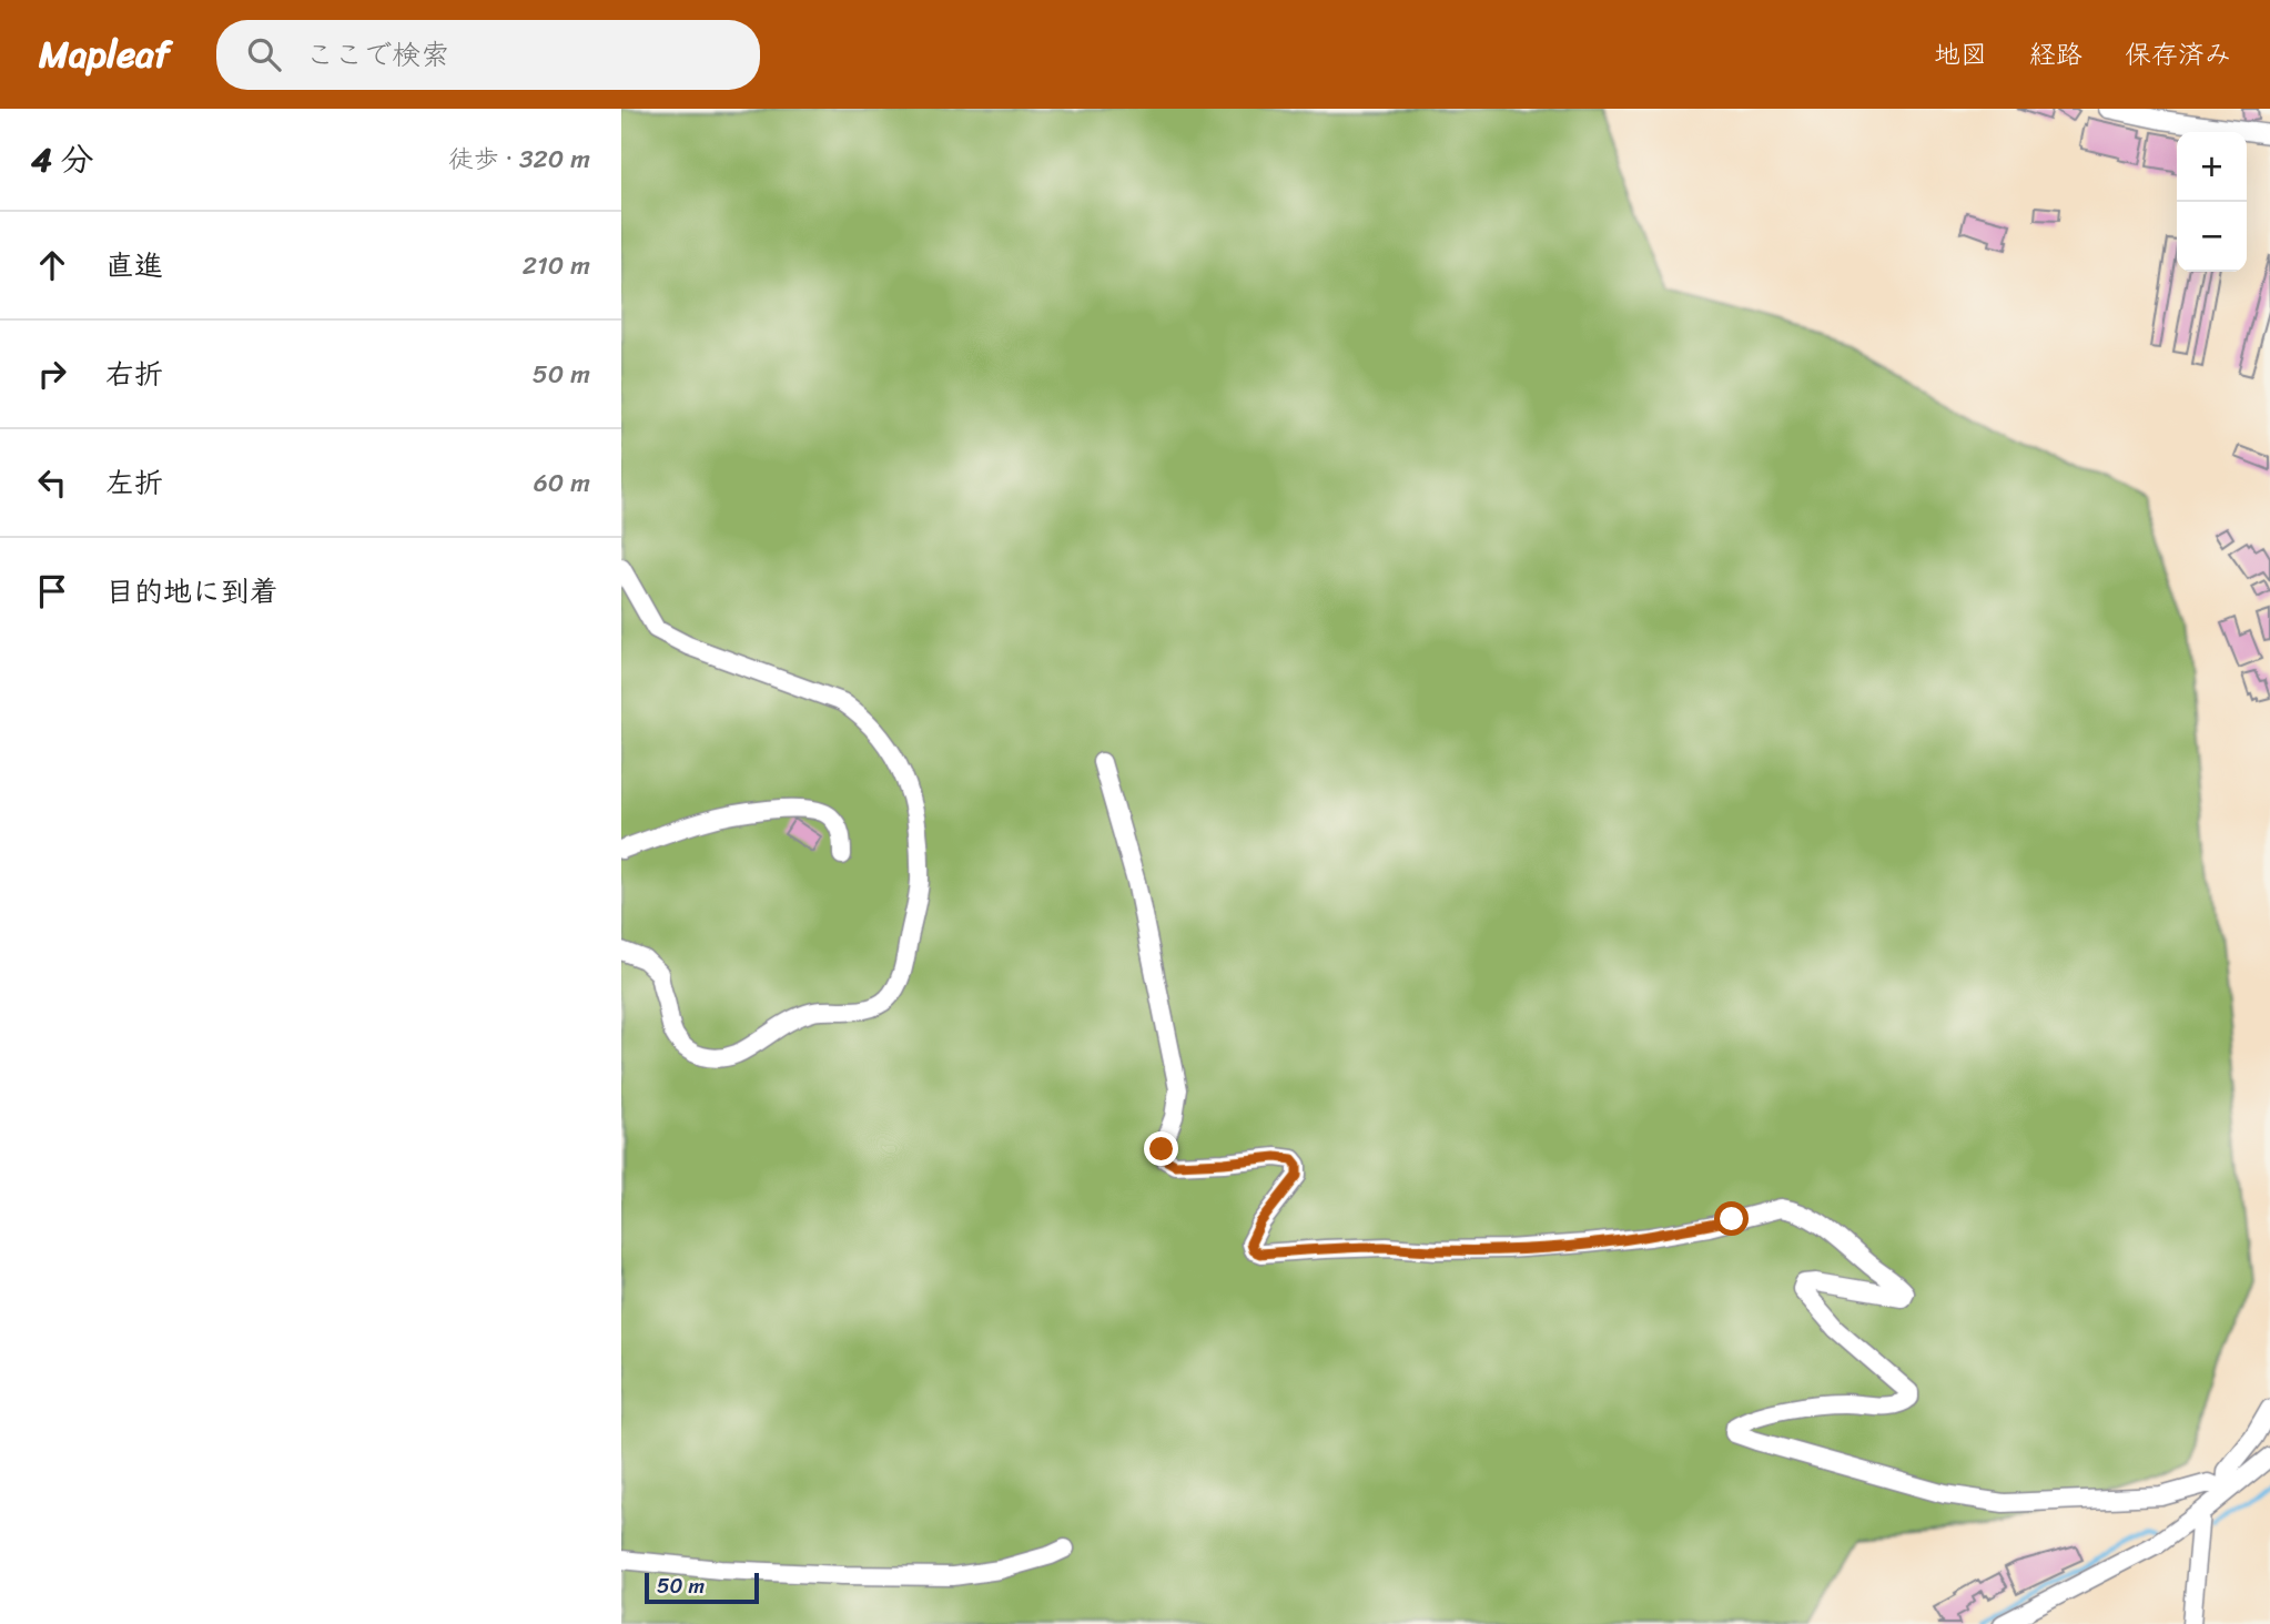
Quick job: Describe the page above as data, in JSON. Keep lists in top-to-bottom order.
{
  "scale_bar": "50 m",
  "page": {
    "header": "Mapleaf",
    "search": "ここで検索",
    "nav": ["地図", "経路", "保存済み"],
    "heading": ["4 分", "徒歩 · 320 m"],
    "map_buttons": ["+", "−"],
    "list": [
      ["直進", "210 m"],
      ["右折", "50 m"],
      ["左折", "60 m"],
      "目的地に到着"
    ],
    "scale": "50 m"
  }
}
